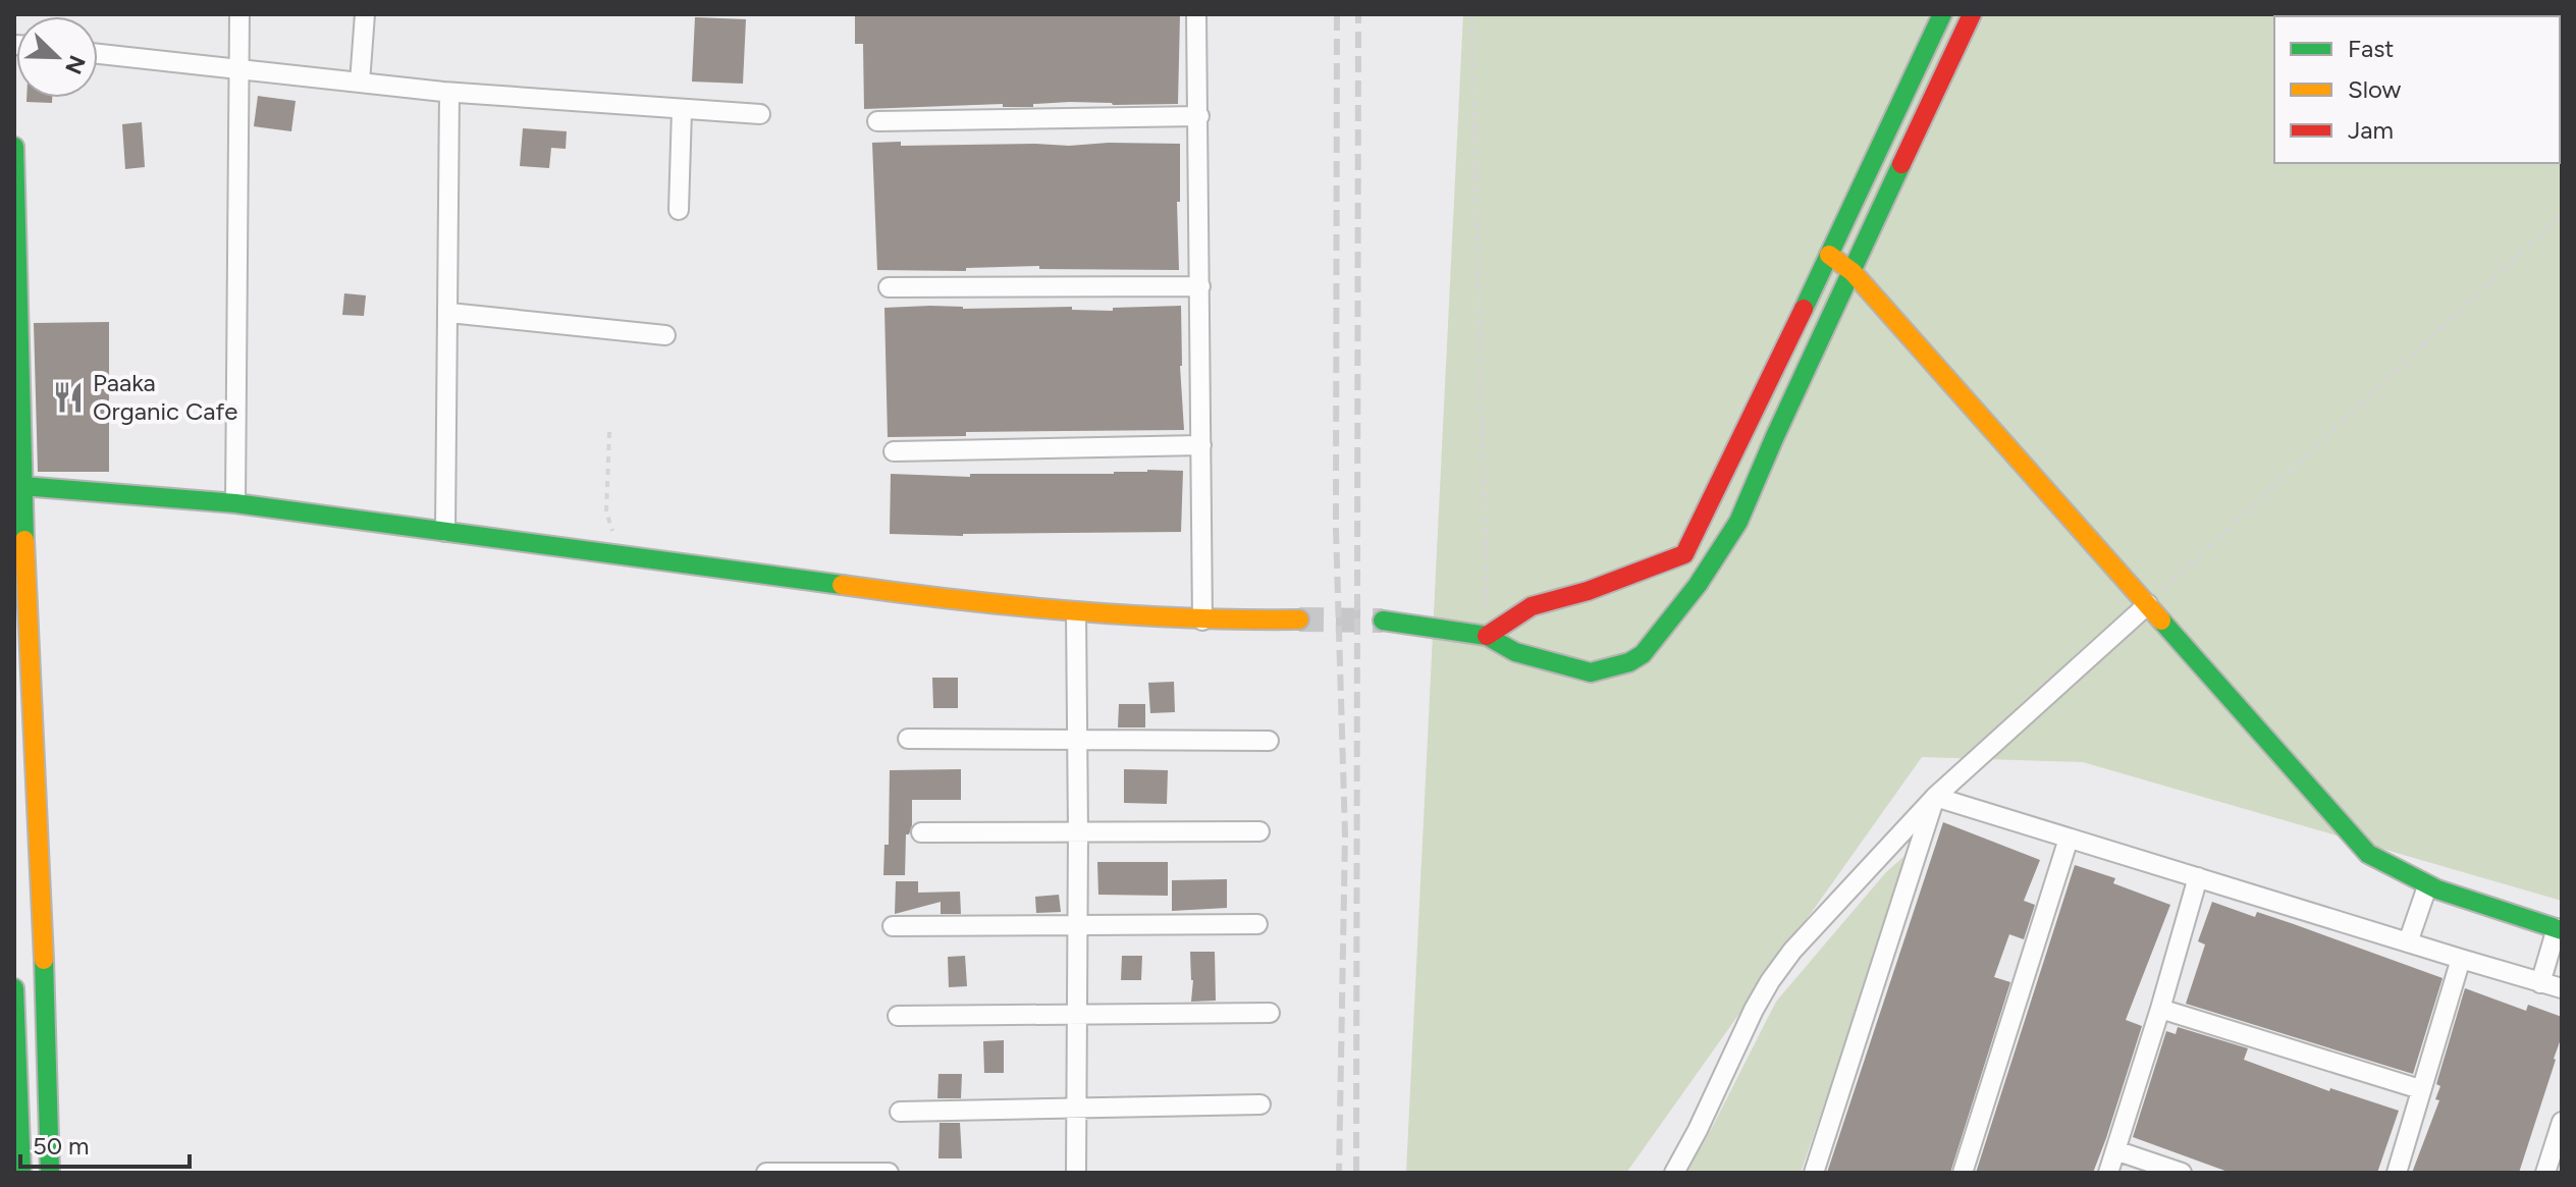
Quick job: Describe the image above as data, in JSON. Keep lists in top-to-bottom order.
{
  "places": {
    "restaurant": ["Paaka Organic Cafe"]
  },
  "legend": ["Fast", "Slow", "Jam"],
  "scale_bar": "50 m",
  "north": "bottom right"
}
